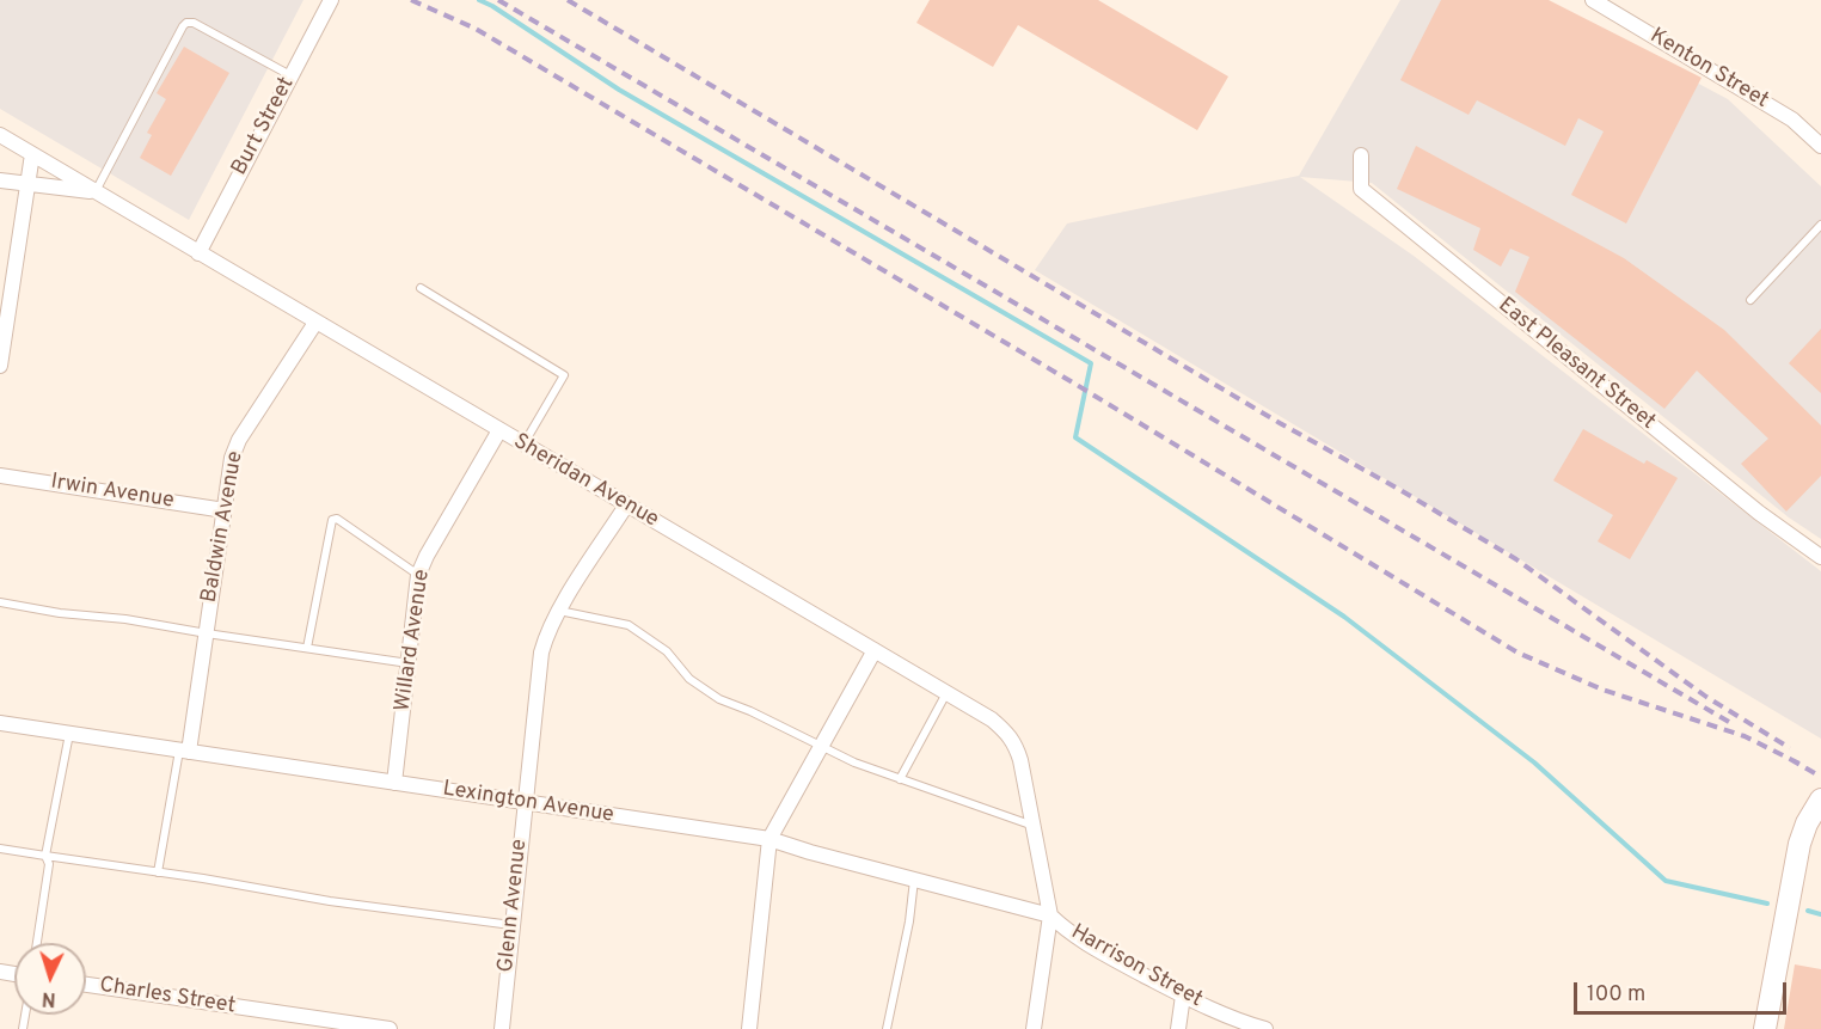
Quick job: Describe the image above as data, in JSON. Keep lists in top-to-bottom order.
{
  "streets": {
    "street": [
      "Kenton Street",
      "Burt Street",
      "East Pleasant Street",
      "Sheridan Avenue",
      "Irwin Avenue",
      "Baldwin Avenue",
      "Willard Avenue",
      "Lexington Avenue",
      "Glenn Avenue",
      "Harrison Street",
      "Charles Street"
    ]
  },
  "crossings": [
    ["Burt Street", "Sheridan Avenue"],
    ["Sheridan Avenue", "Baldwin Avenue"],
    ["Sheridan Avenue", "Willard Avenue"],
    ["Sheridan Avenue", "Lexington Avenue"],
    ["Sheridan Avenue", "Glenn Avenue"],
    ["Sheridan Avenue", "Harrison Street"],
    ["Irwin Avenue", "Baldwin Avenue"],
    ["Baldwin Avenue", "Lexington Avenue"],
    ["Willard Avenue", "Lexington Avenue"],
    ["Lexington Avenue", "Glenn Avenue"],
    ["Lexington Avenue", "Harrison Street"]
  ],
  "scale_bar": "100 m",
  "north": "bottom"
}
